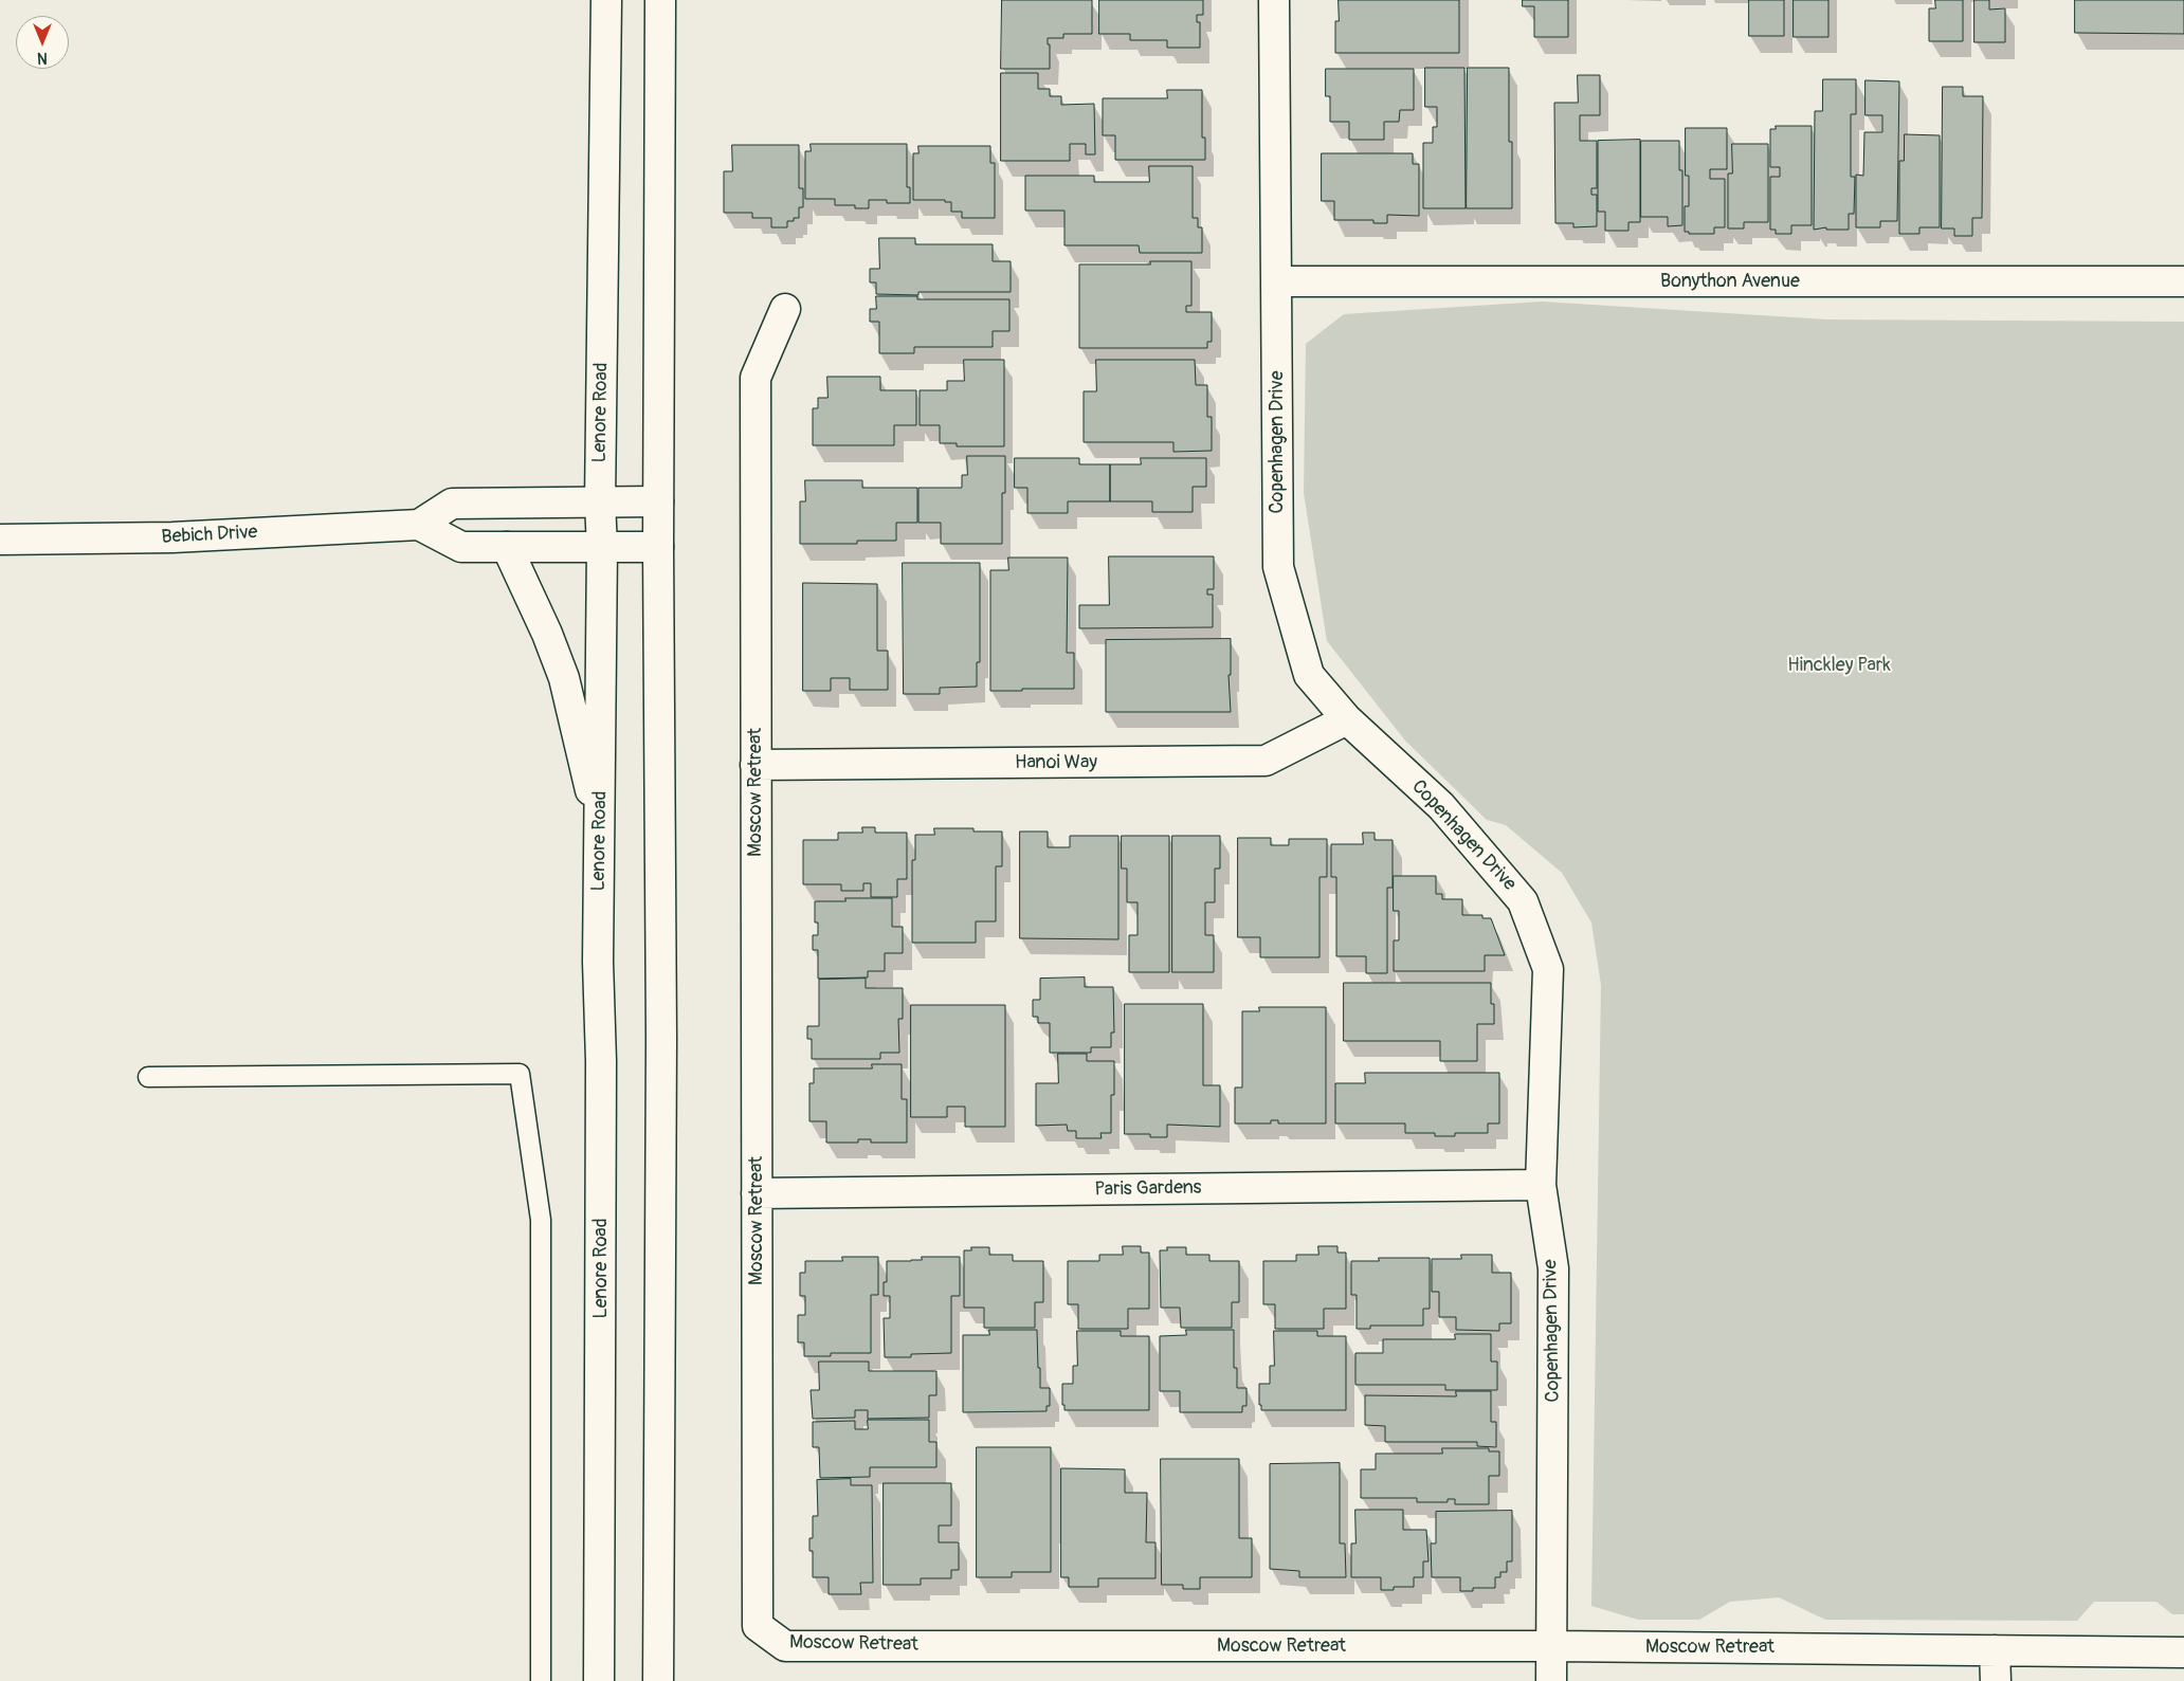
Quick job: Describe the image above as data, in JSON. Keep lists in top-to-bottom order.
{
  "streets": {
    "street": [
      "Bonython Avenue",
      "Lenore Road",
      "Copenhagen Drive",
      "Bebich Drive",
      "Hanoi Way",
      "Moscow Retreat",
      "Paris Gardens"
    ]
  },
  "crossings": [
    ["Bonython Avenue", "Copenhagen Drive"],
    ["Lenore Road", "Bebich Drive"],
    ["Copenhagen Drive", "Hanoi Way"],
    ["Copenhagen Drive", "Moscow Retreat"],
    ["Copenhagen Drive", "Paris Gardens"],
    ["Hanoi Way", "Moscow Retreat"],
    ["Moscow Retreat", "Paris Gardens"]
  ],
  "parks": ["Hinckley Park"],
  "north": "bottom"
}
